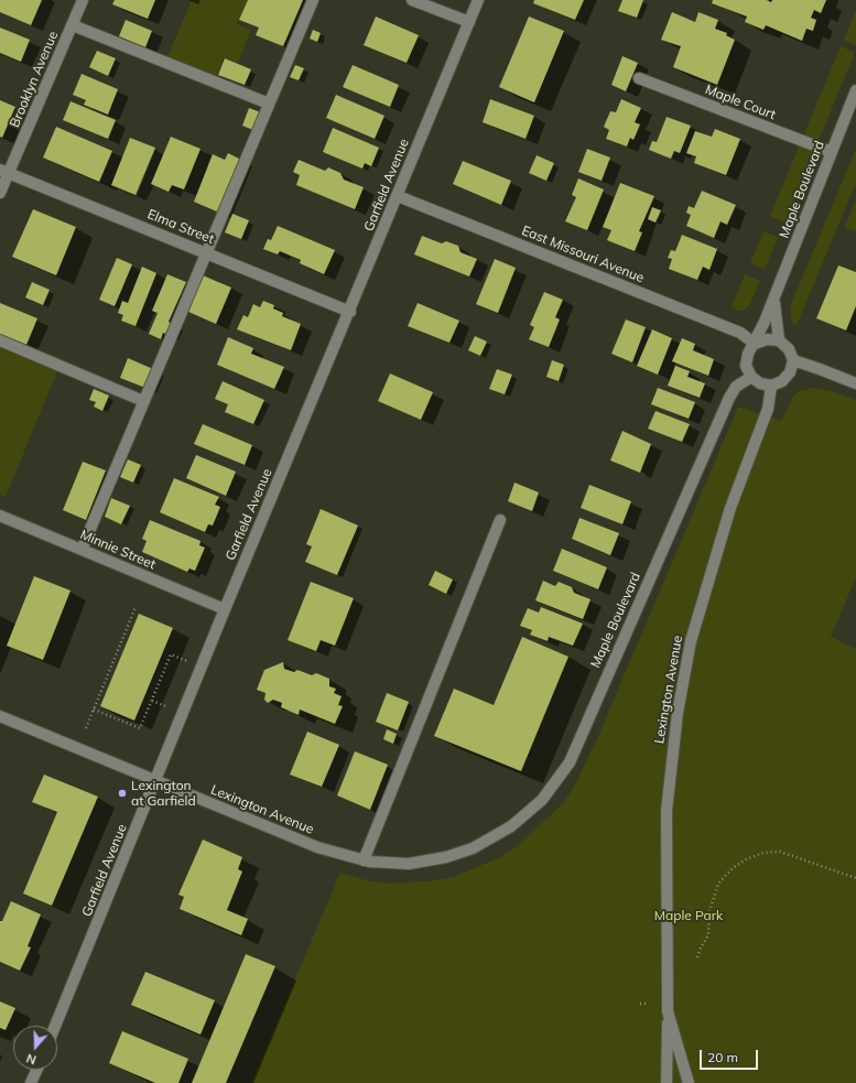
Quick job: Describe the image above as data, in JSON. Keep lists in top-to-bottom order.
{
  "streets": {
    "street": [
      "Brooklyn Avenue",
      "Maple Court",
      "Garfield Avenue",
      "Maple Boulevard",
      "Elma Street",
      "East Missouri Avenue",
      "Minnie Street",
      "Lexington Avenue"
    ]
  },
  "crossings": [
    ["Brooklyn Avenue", "Elma Street"],
    ["Maple Court", "Maple Boulevard"],
    ["Garfield Avenue", "Elma Street"],
    ["Garfield Avenue", "East Missouri Avenue"],
    ["Garfield Avenue", "Minnie Street"],
    ["Garfield Avenue", "Lexington Avenue"],
    ["Maple Boulevard", "East Missouri Avenue"],
    ["Maple Boulevard", "Lexington Avenue"],
    ["East Missouri Avenue", "Lexington Avenue"]
  ],
  "parks": ["Maple Park"],
  "places": ["Lexington at Garfield"],
  "scale_bar": "20 m",
  "north": "bottom"
}
